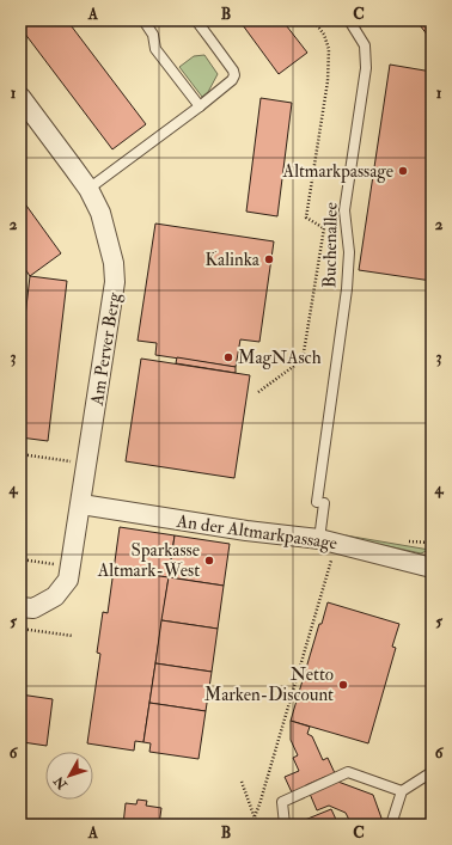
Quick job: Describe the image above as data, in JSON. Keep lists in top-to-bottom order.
{
  "streets": {
    "street": ["Am Perver Berg", "An der Altmarkpassage"],
    "lane": ["Buchenallee"]
  },
  "crossings": [
    ["Buchenallee", "An der Altmarkpassage"],
    ["Am Perver Berg", "An der Altmarkpassage"]
  ],
  "places": [
    "Altmarkpassage",
    "Kalinka",
    "MagNAsch",
    "Sparkasse Altmark-West",
    "Netto Marken-Discount"
  ],
  "north": "bottom left",
  "grid": {
    "columns": ["A", "B", "C"],
    "rows": [
      "1",
      "2",
      "3",
      "4",
      "5",
      "6"
    ]
  }
}
